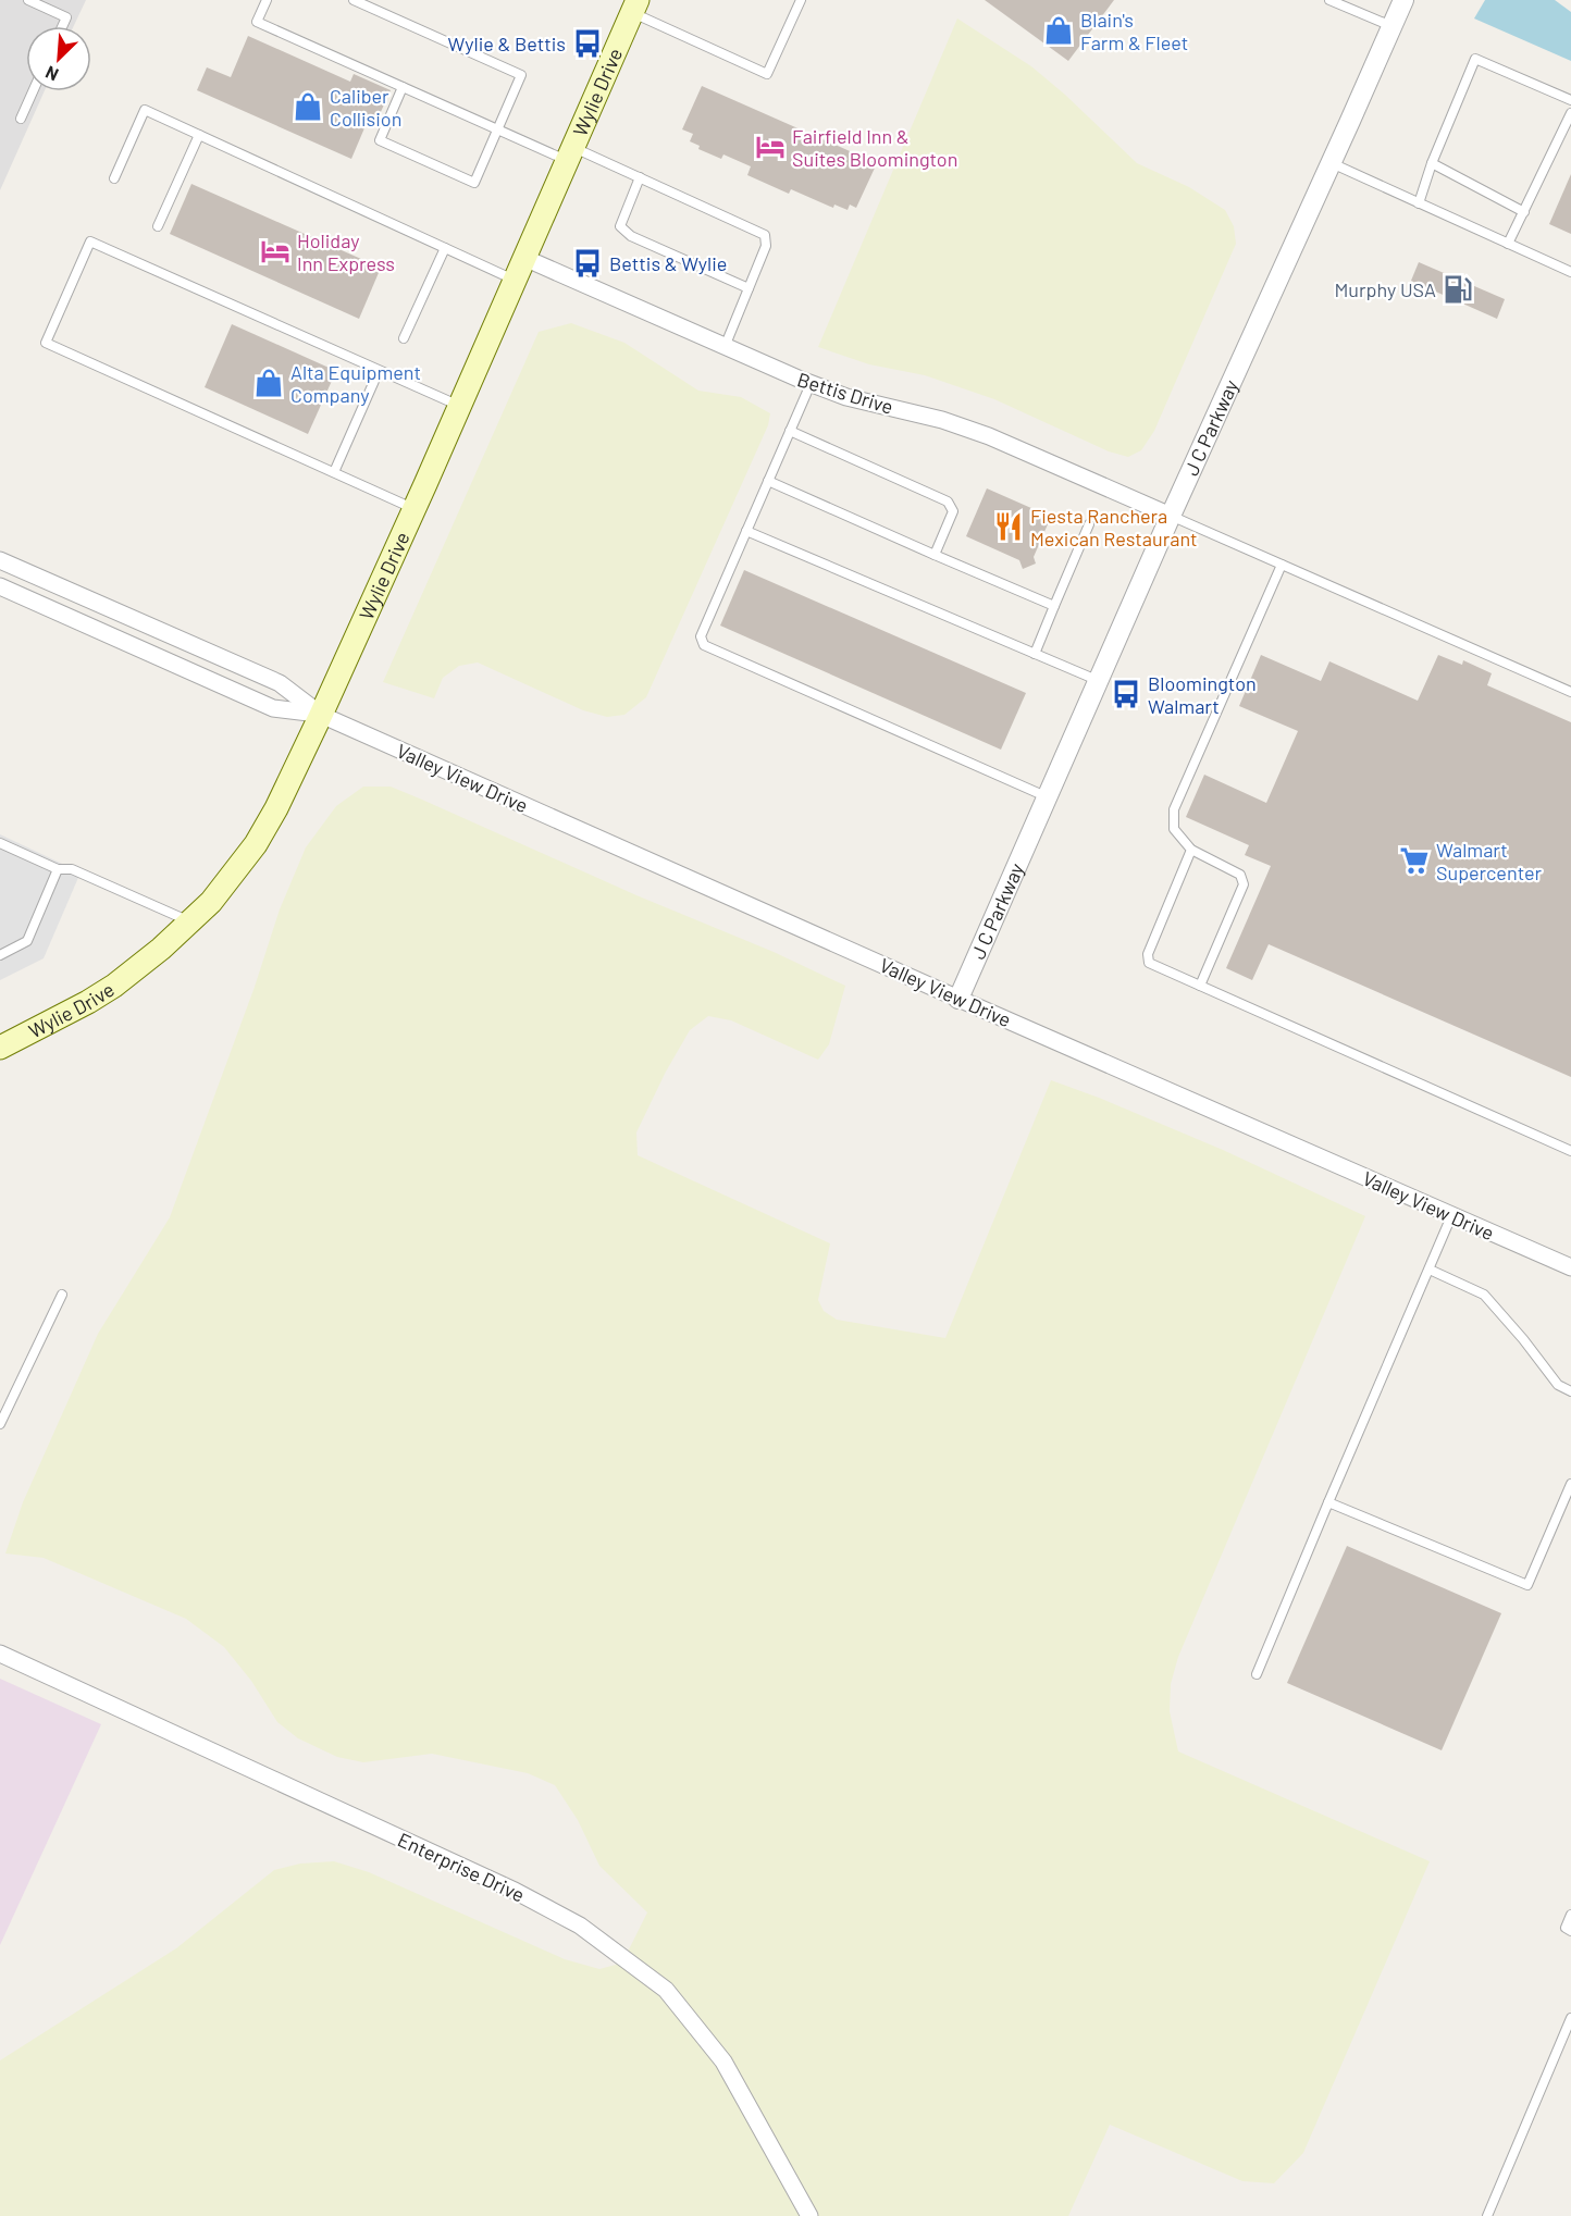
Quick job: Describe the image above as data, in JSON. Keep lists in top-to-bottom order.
{
  "streets": {
    "main road": ["Wylie Drive"],
    "street": [
      "Bettis Drive",
      "J C Parkway",
      "Valley View Drive",
      "Enterprise Drive"
    ]
  },
  "crossings": [
    ["Wylie Drive", "Bettis Drive"],
    ["Wylie Drive", "Valley View Drive"],
    ["Bettis Drive", "J C Parkway"],
    ["J C Parkway", "Valley View Drive"]
  ],
  "places": {
    "shop": ["Blain's Farm & Fleet", "Caliber Collision", "Alta Equipment Company"],
    "bus stop": ["Wylie & Bettis", "Bettis & Wylie", "Bloomington Walmart"],
    "hotel": ["Fairfield Inn & Suites Bloomington", "Holiday Inn Express"],
    "fuel station": ["Murphy USA"],
    "restaurant": ["Fiesta Ranchera Mexican Restaurant"],
    "supermarket": ["Walmart Supercenter"]
  },
  "north": "bottom left"
}
